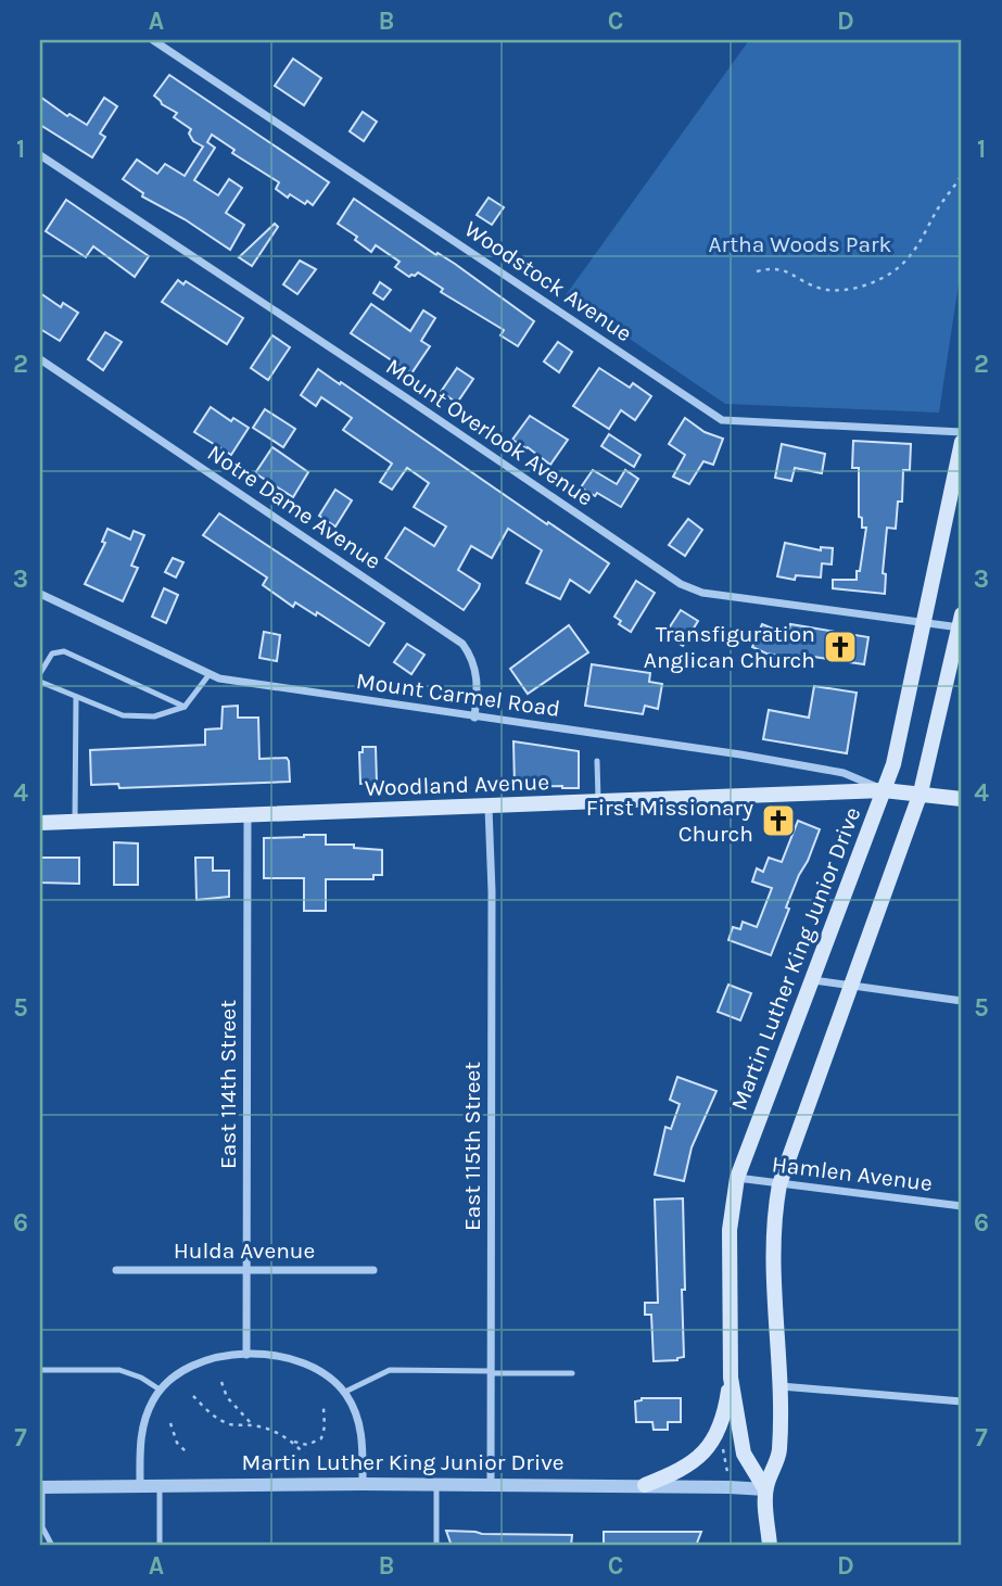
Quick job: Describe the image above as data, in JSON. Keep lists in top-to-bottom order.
{
  "streets": {
    "main road": ["Woodland Avenue", "Martin Luther King Junior Drive"],
    "street": [
      "Woodstock Avenue",
      "Mount Overlook Avenue",
      "Notre Dame Avenue",
      "Mount Carmel Road",
      "East 114th Street",
      "East 115th Street",
      "Hamlen Avenue",
      "Hulda Avenue"
    ]
  },
  "crossings": [
    ["Mount Overlook Avenue", "Martin Luther King Junior Drive"],
    ["Notre Dame Avenue", "Mount Carmel Road"],
    ["Mount Carmel Road", "Woodland Avenue"],
    ["Mount Carmel Road", "Martin Luther King Junior Drive"],
    ["Woodland Avenue", "Martin Luther King Junior Drive"],
    ["Woodland Avenue", "East 114th Street"],
    ["Woodland Avenue", "East 115th Street"],
    ["Martin Luther King Junior Drive", "East 115th Street"],
    ["Martin Luther King Junior Drive", "Hamlen Avenue"],
    ["East 114th Street", "Hulda Avenue"]
  ],
  "parks": ["Artha Woods Park"],
  "places": {
    "church": ["Transfiguration Anglican Church", "First Missionary Church"]
  },
  "grid": {
    "columns": [
      "A",
      "B",
      "C",
      "D"
    ],
    "rows": [
      "1",
      "2",
      "3",
      "4",
      "5",
      "6",
      "7"
    ]
  }
}
